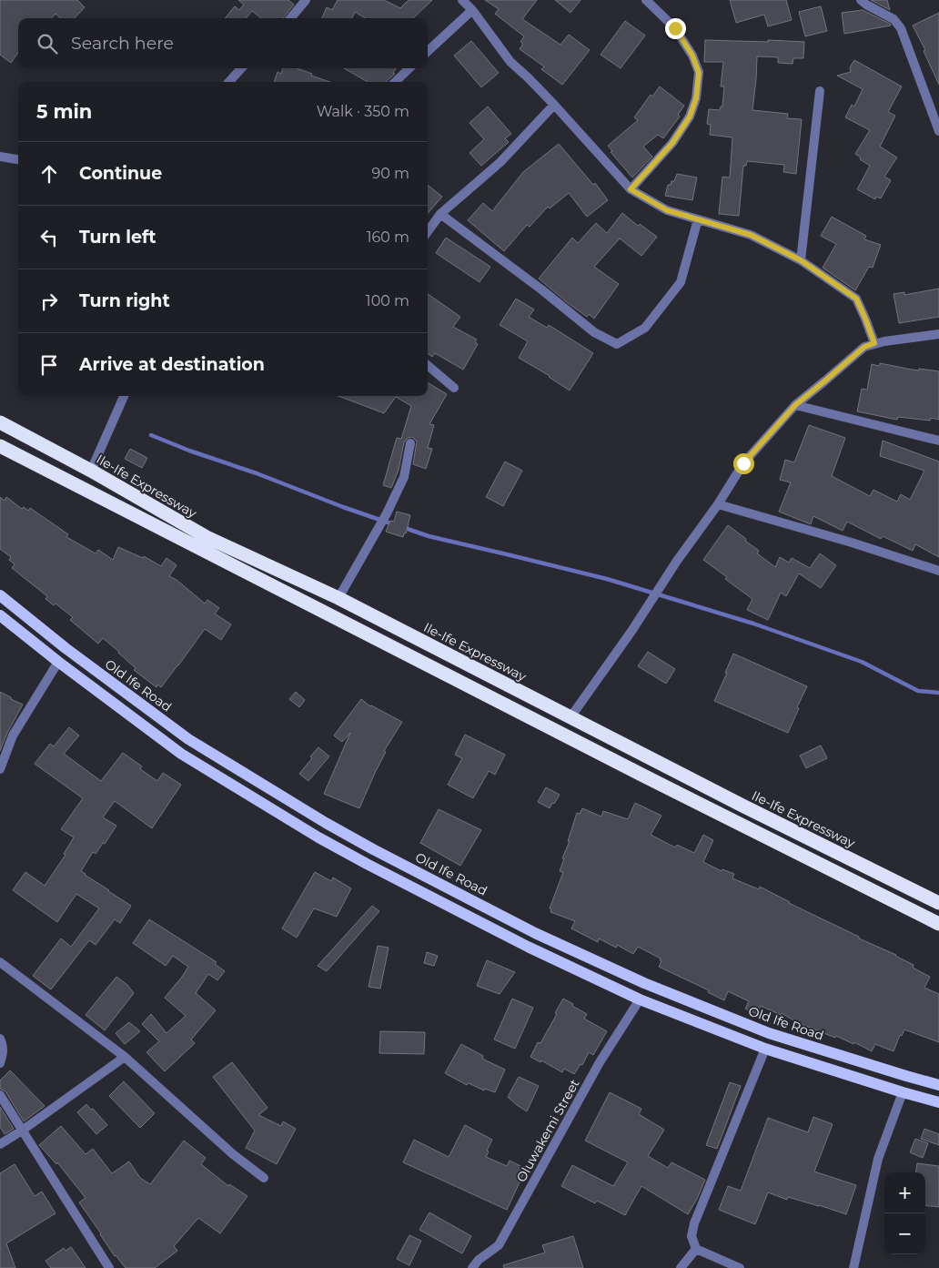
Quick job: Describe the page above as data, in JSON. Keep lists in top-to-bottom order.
{
  "streets": {
    "highway": ["Ile-Ife Expressway"],
    "main road": ["Old Ife Road"],
    "street": ["Oluwakemi Street"]
  },
  "page": {
    "search": "Search here",
    "heading": ["5 min", "Walk · 350 m"],
    "list": [
      ["Continue", "90 m"],
      ["Turn left", "160 m"],
      ["Turn right", "100 m"],
      "Arrive at destination"
    ],
    "map_buttons": ["+", "−"]
  }
}
